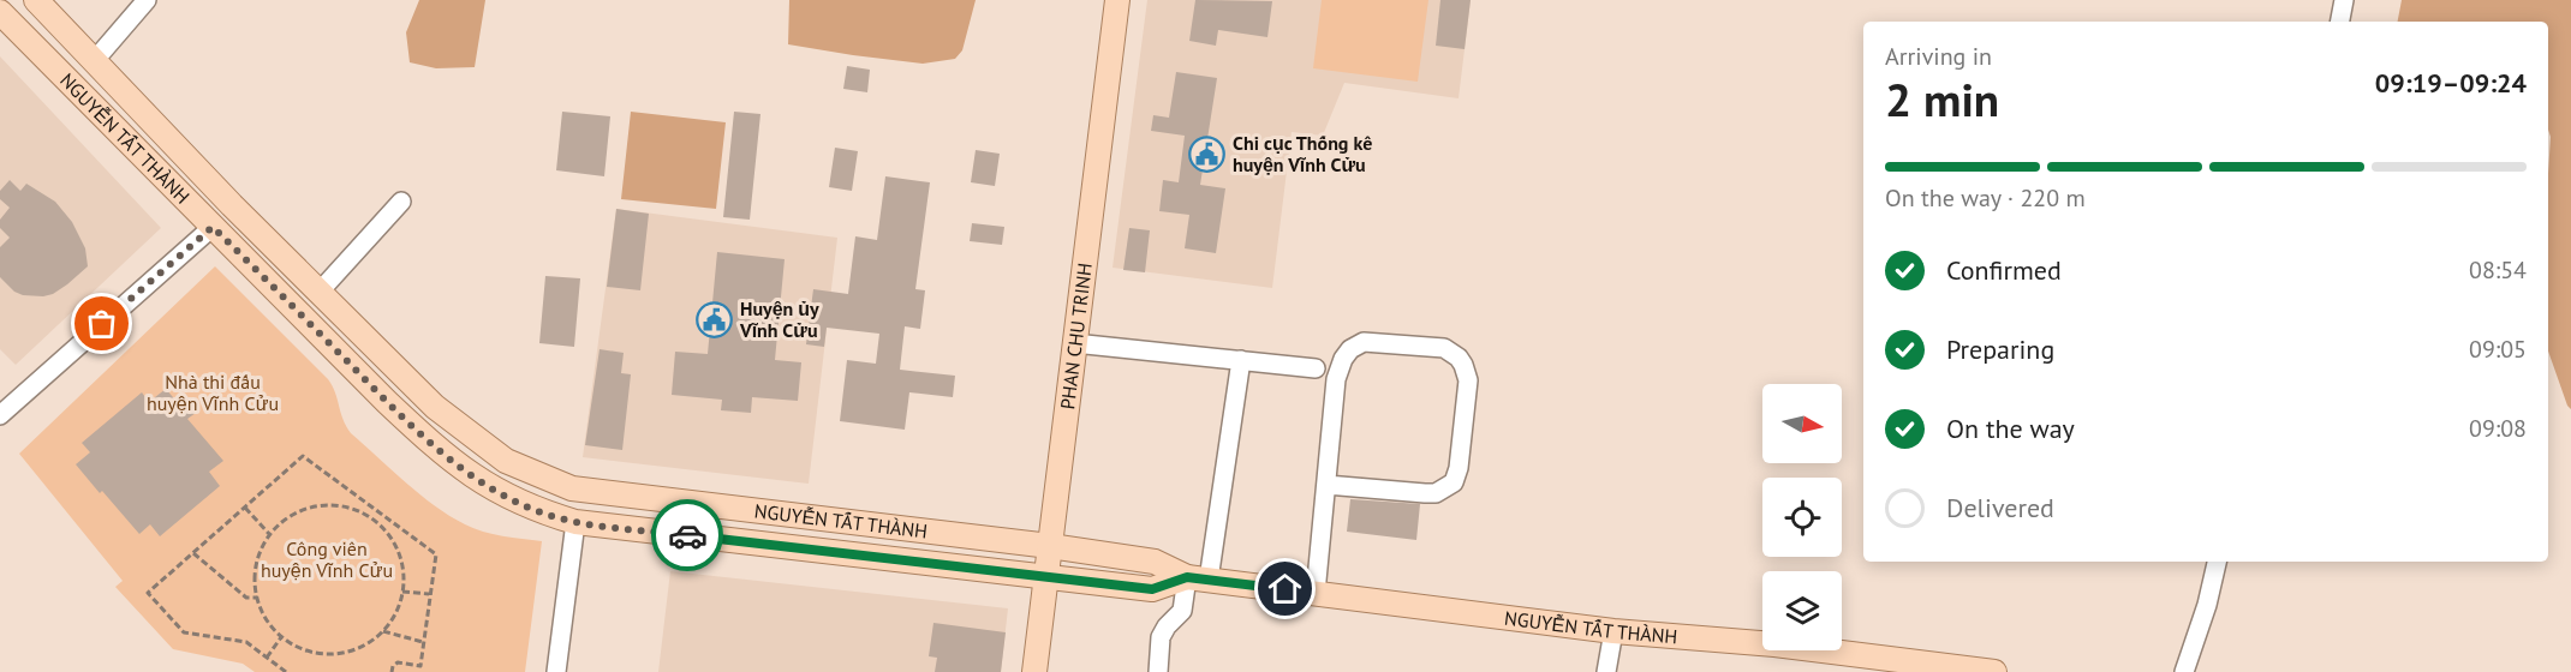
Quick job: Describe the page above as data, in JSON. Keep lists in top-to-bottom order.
{
  "streets": {
    "main road": ["NGUYỄN TẤT THÀNH", "PHAN CHU TRINH"]
  },
  "crossings": [
    ["NGUYỄN TẤT THÀNH", "PHAN CHU TRINH"]
  ],
  "parks": ["Nhà thi đấu huyện Vĩnh Cửu", "Công viên huyện Vĩnh Cửu"],
  "places": {
    "public building": ["Chi cục Thống kê huyện Vĩnh Cửu", "Huyện ủy Vĩnh Cửu"]
  },
  "north": "right",
  "page": {
    "heading": ["2 min", "Arriving in", "09:19–09:24"],
    "bar": "On the way · 220 m",
    "list": [
      ["Confirmed", "08:54"],
      ["Preparing", "09:05"],
      ["On the way", "09:08"],
      "Delivered"
    ]
  }
}
